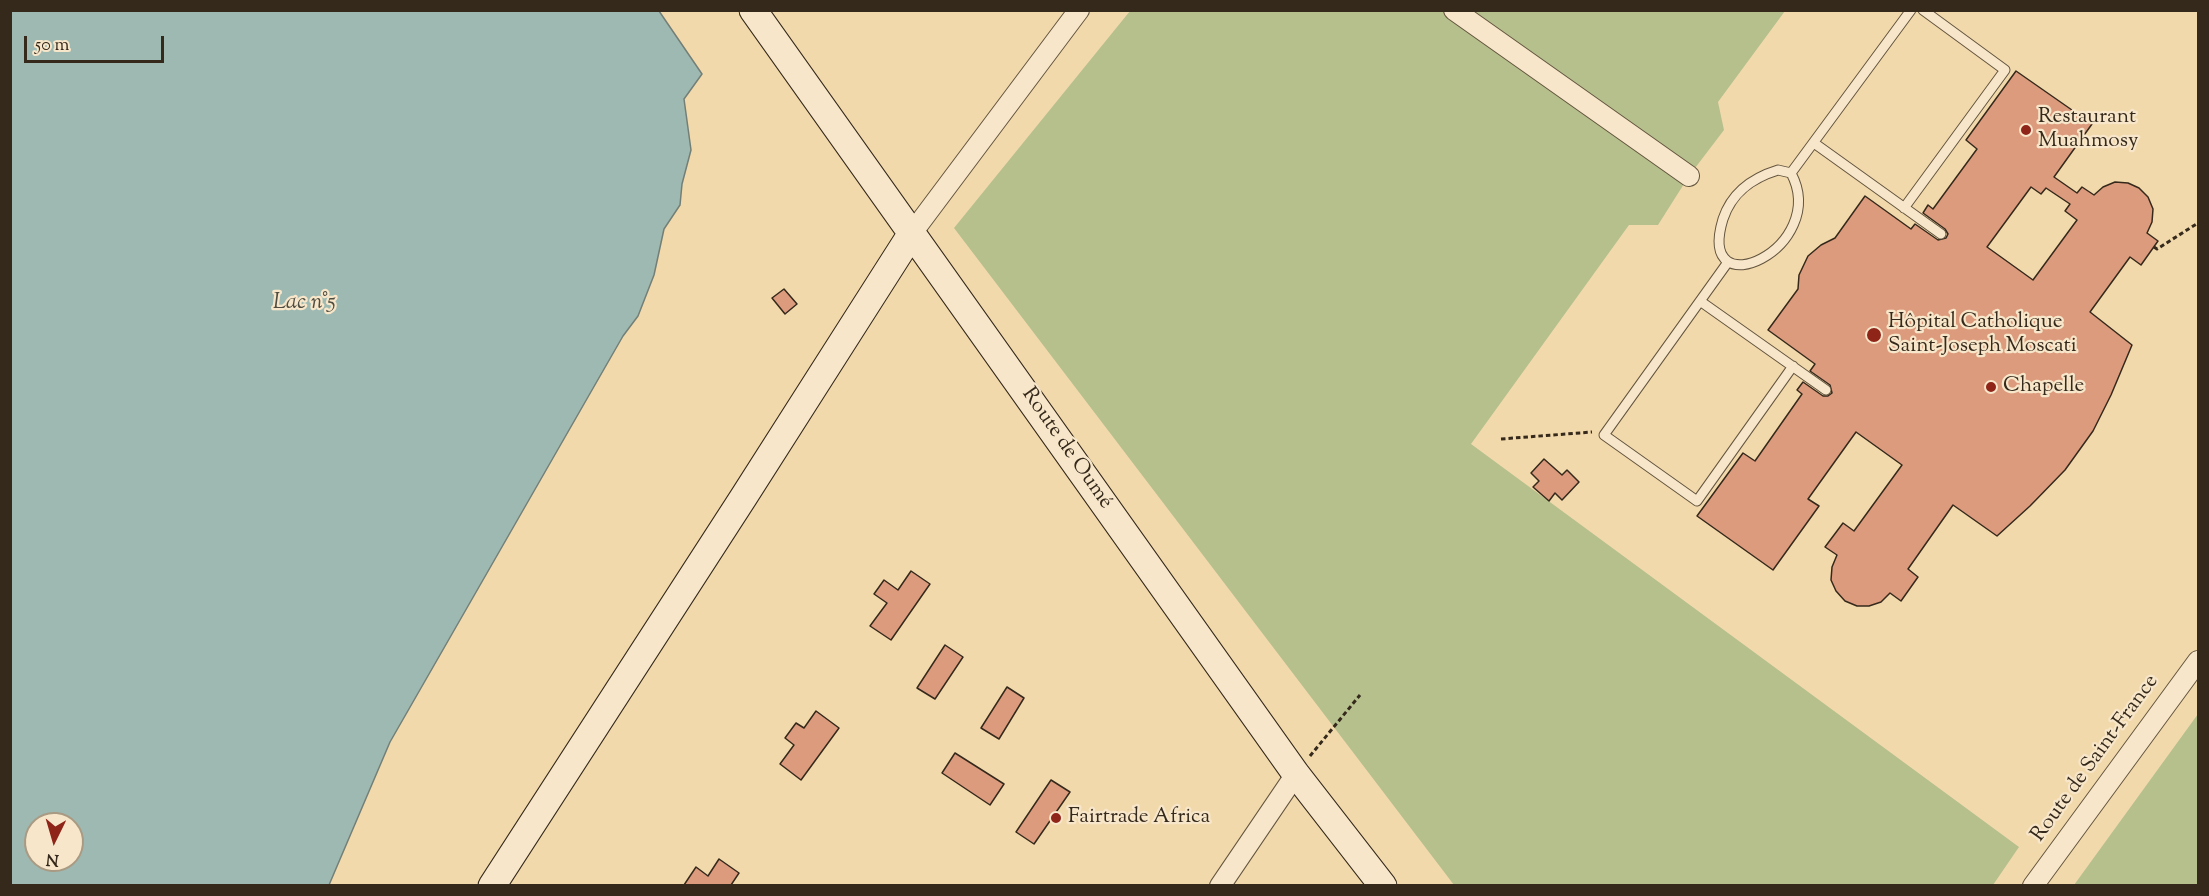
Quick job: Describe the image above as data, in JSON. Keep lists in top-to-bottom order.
{
  "streets": {
    "main road": ["Route de Oumé"],
    "street": ["Route de Saint-France"]
  },
  "water": ["Lac n°5"],
  "places": [
    "Restaurant Muahmosy",
    "Hôpital Catholique Saint-Joseph Moscati",
    "Chapelle",
    "Fairtrade Africa"
  ],
  "scale_bar": "50 m",
  "north": "bottom"
}
